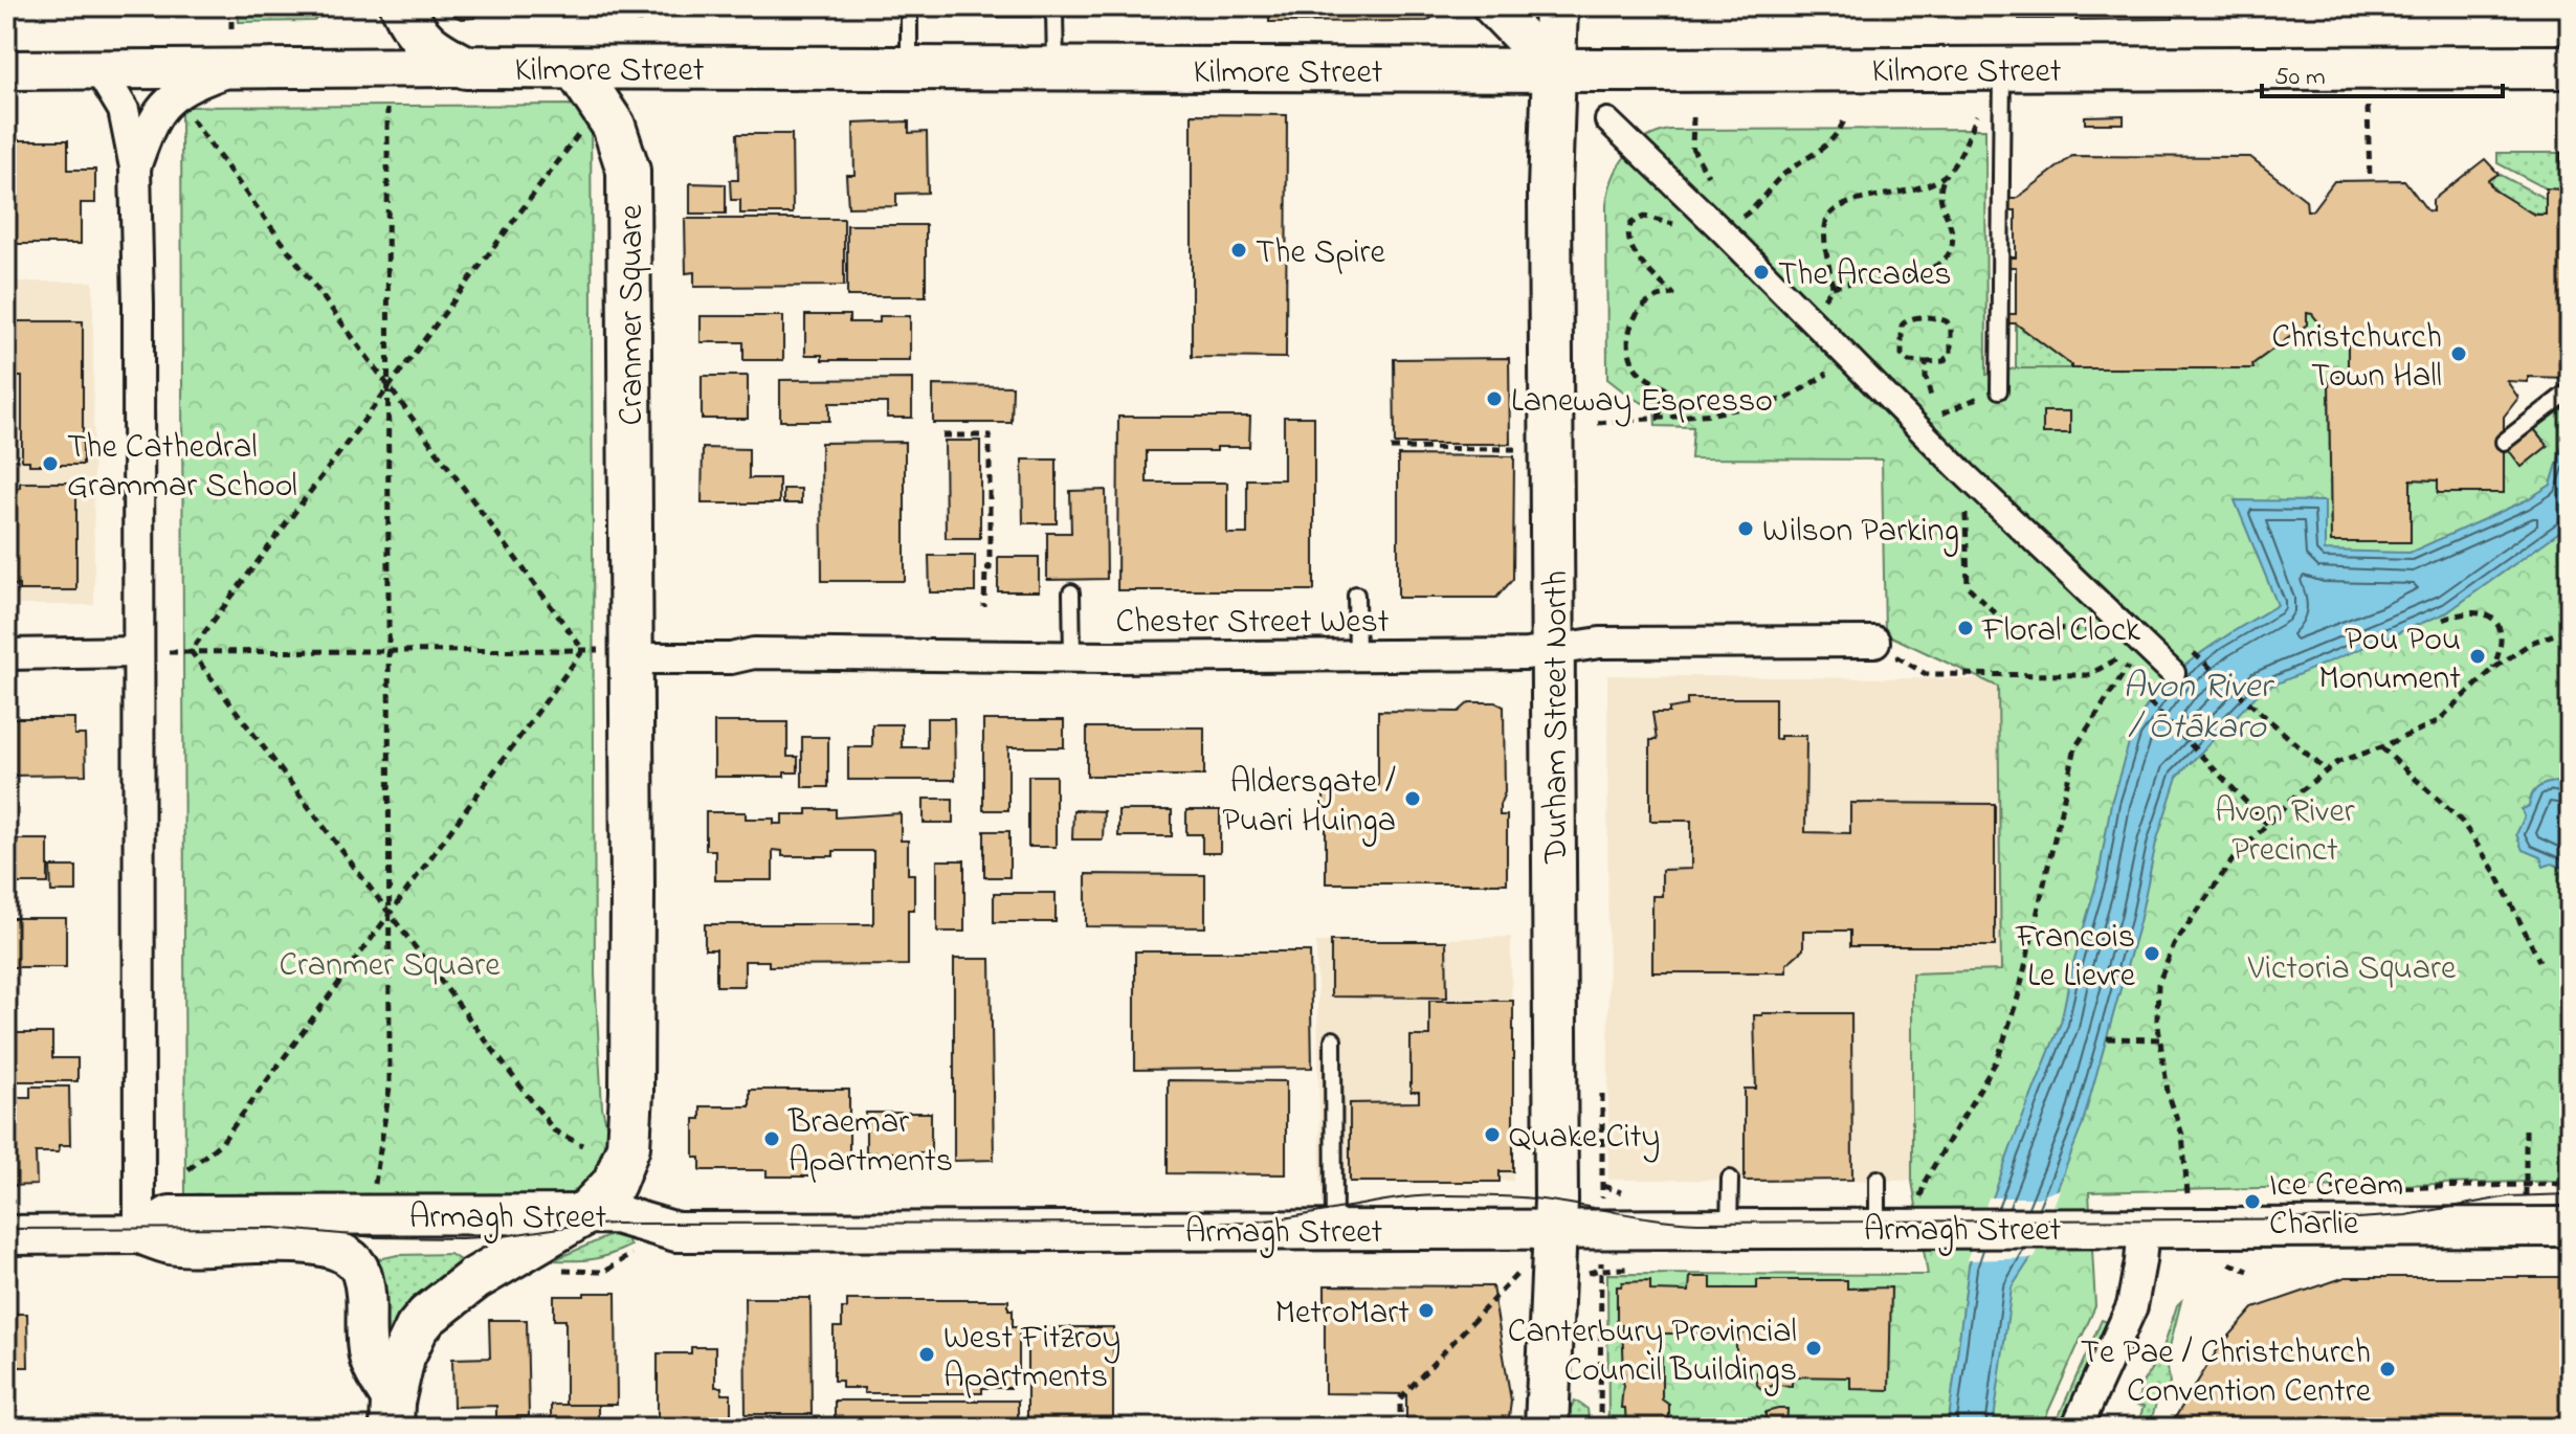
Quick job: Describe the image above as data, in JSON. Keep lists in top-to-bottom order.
{
  "streets": {
    "main road": ["Kilmore Street", "Cranmer Square", "Durham Street North"],
    "street": ["Chester Street West", "Armagh Street"]
  },
  "crossings": [
    ["Kilmore Street", "Cranmer Square"],
    ["Kilmore Street", "Durham Street North"],
    ["Cranmer Square", "Chester Street West"],
    ["Cranmer Square", "Armagh Street"],
    ["Chester Street West", "Durham Street North"],
    ["Durham Street North", "Armagh Street"]
  ],
  "water": ["Avon River / Ōtākaro"],
  "parks": ["Avon River Precinct", "Cranmer Square", "Victoria Square"],
  "places": [
    "The Spire",
    "The Arcades",
    "Christchurch Town Hall",
    "Laneway Espresso",
    "The Cathedral Grammar School",
    "Wilson Parking",
    "Floral Clock",
    "Pou Pou Monument",
    "Aldersgate / Puari Huinga",
    "Francois Le Lievre",
    "Quake City",
    "Braemar Apartments",
    "Ice Cream Charlie",
    "MetroMart",
    "Canterbury Provincial Council Buildings",
    "West Fitzroy Apartments",
    "Te Pae / Christchurch Convention Centre"
  ],
  "scale_bar": "50 m"
}
